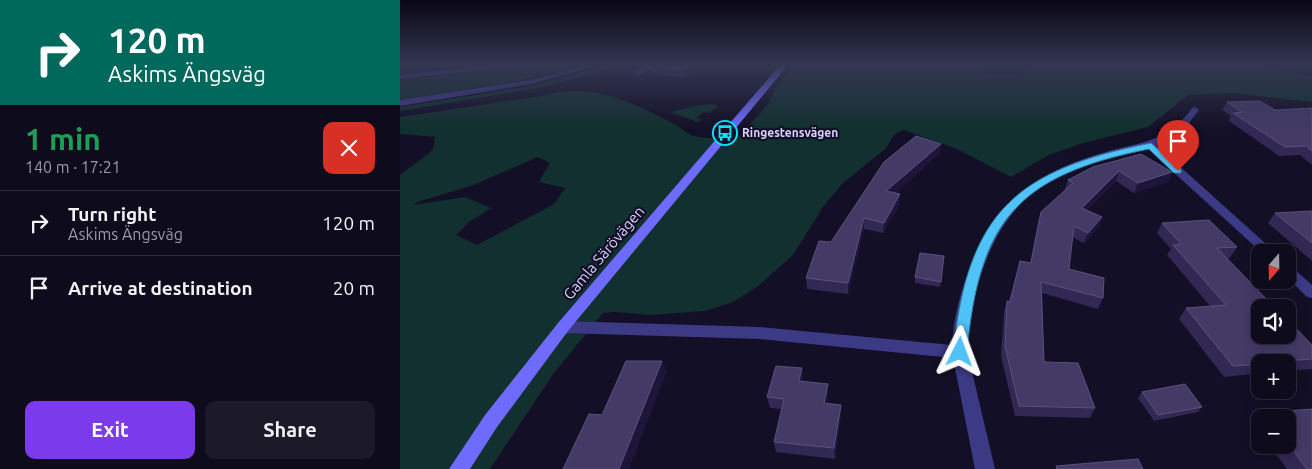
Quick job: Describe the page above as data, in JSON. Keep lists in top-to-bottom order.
{
  "streets": {
    "street": ["Gamla Särövägen"]
  },
  "places": {
    "bus stop": ["Ringestensvägen"]
  },
  "north": "bottom",
  "page": {
    "turn": ["120 m", "Askims Ängsväg"],
    "heading": ["1 min", "140 m · 17:21"],
    "list": [
      {
        "name": "Turn right",
        "note": "Askims Ängsväg",
        "value": "120 m"
      },
      {
        "name": "Arrive at destination",
        "value": "20 m"
      }
    ],
    "map_buttons": ["+", "−"],
    "buttons": ["Exit", "Share"]
  }
}
